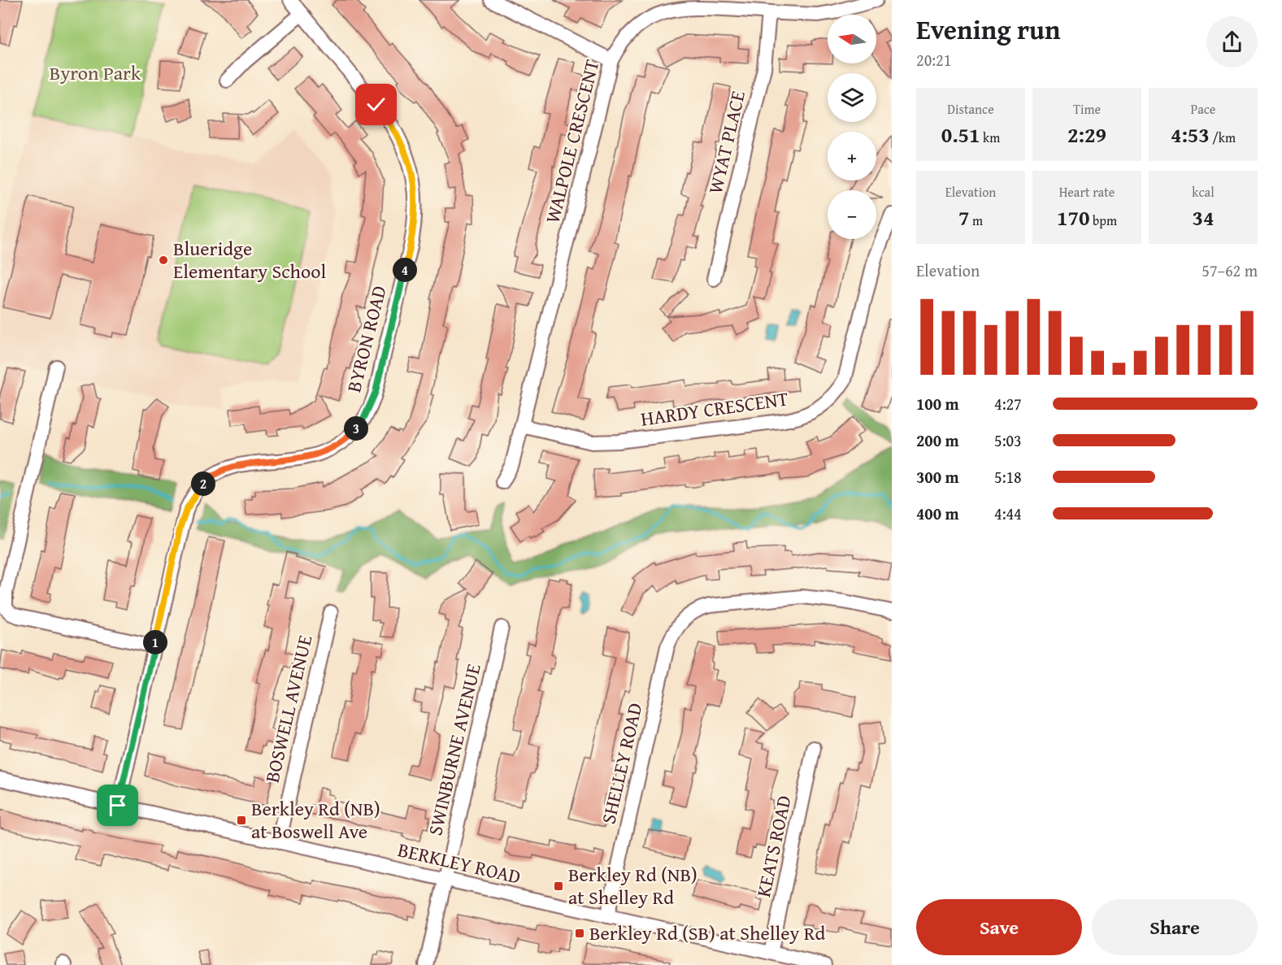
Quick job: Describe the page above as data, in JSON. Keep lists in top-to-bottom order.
{
  "streets": {
    "street": [
      "WALPOLE CRESCENT",
      "WYAT PLACE",
      "BYRON ROAD",
      "HARDY CRESCENT",
      "BOSWELL AVENUE",
      "SWINBURNE AVENUE",
      "SHELLEY ROAD",
      "KEATS ROAD",
      "BERKLEY ROAD"
    ]
  },
  "crossings": [
    ["WALPOLE CRESCENT", "WYAT PLACE"],
    ["WALPOLE CRESCENT", "HARDY CRESCENT"],
    ["BYRON ROAD", "BERKLEY ROAD"],
    ["BOSWELL AVENUE", "BERKLEY ROAD"],
    ["SWINBURNE AVENUE", "BERKLEY ROAD"],
    ["SHELLEY ROAD", "BERKLEY ROAD"],
    ["KEATS ROAD", "BERKLEY ROAD"]
  ],
  "parks": ["Byron Park"],
  "places": {
    "other": ["Blueridge Elementary School"],
    "transit": ["Berkley Rd (NB) at Boswell Ave", "Berkley Rd (NB) at Shelley Rd", "Berkley Rd (SB) at Shelley Rd"]
  },
  "north": "left",
  "page": {
    "heading": ["Evening run", "20:21"],
    "map_buttons": ["+", "−"],
    "stats": [
      ["Distance", "0.51 km"],
      ["Time", "2:29"],
      ["Pace", "4:53 /km"],
      ["Elevation", "7 m"],
      ["Heart rate", "170 bpm"],
      ["kcal", "34"]
    ],
    "chart": ["Elevation", "57–62 m"],
    "pins": [
      "4",
      "3",
      "2",
      "1"
    ],
    "list": [
      {
        "name": "100 m",
        "note": "4:27"
      },
      {
        "name": "200 m",
        "note": "5:03"
      },
      {
        "name": "300 m",
        "note": "5:18"
      },
      {
        "name": "400 m",
        "note": "4:44"
      }
    ],
    "buttons": ["Save", "Share"]
  }
}
